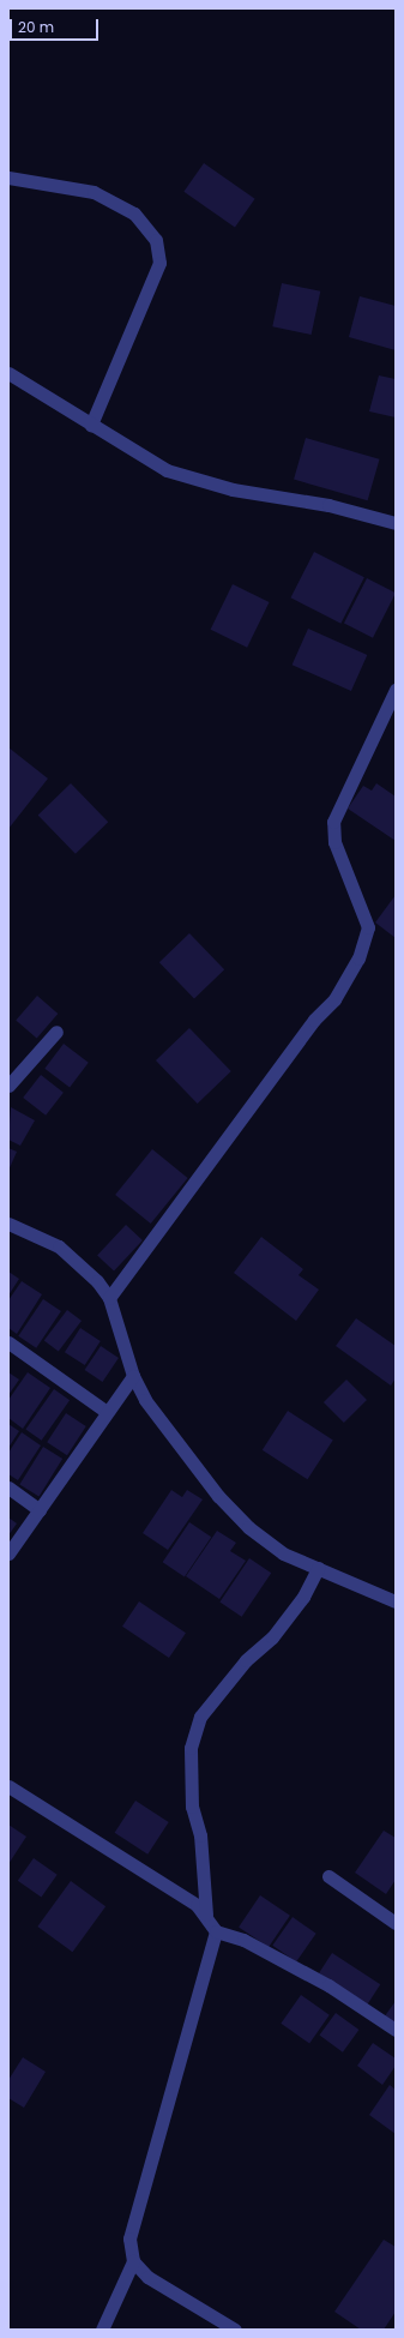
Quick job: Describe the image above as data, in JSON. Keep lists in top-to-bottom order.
{
  "scale_bar": "20 m"
}
